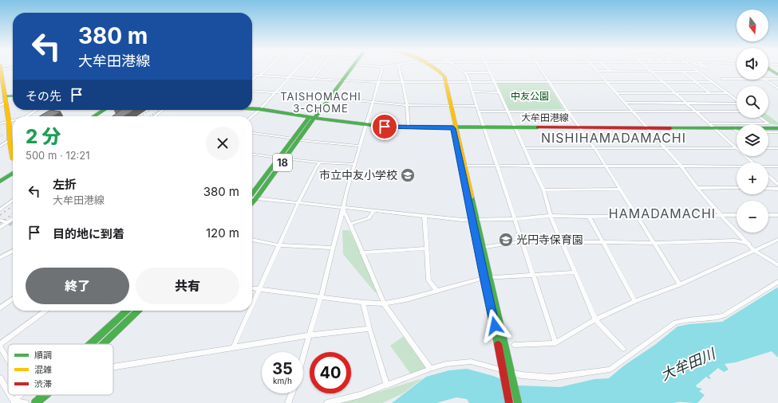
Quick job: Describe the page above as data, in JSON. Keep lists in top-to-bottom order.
{
  "streets": {
    "main road": ["大牟田港線", "18"]
  },
  "crossings": [
    ["大牟田港線", "18"]
  ],
  "districts": ["TAISHOMACHI 3-CHOME", "NISHIHAMADAMACHI", "HAMADAMACHI"],
  "water": ["大牟田川"],
  "parks": ["中友公園"],
  "places": {
    "school or university": ["市立中友小学校", "光円寺保育園"]
  },
  "legend": ["順調", "混雑", "渋滞"],
  "north": "bottom",
  "page": {
    "map_buttons": ["+", "−"],
    "turn": ["380 m", "大牟田港線"],
    "then": "その先",
    "heading": ["2 分", "500 m · 12:21"],
    "list": [
      {
        "name": "左折",
        "note": "大牟田港線",
        "value": "380 m"
      },
      {
        "name": "目的地に到着",
        "value": "120 m"
      }
    ],
    "buttons": ["終了", "共有"],
    "speed": "35 km/h",
    "limit": "40"
  }
}
